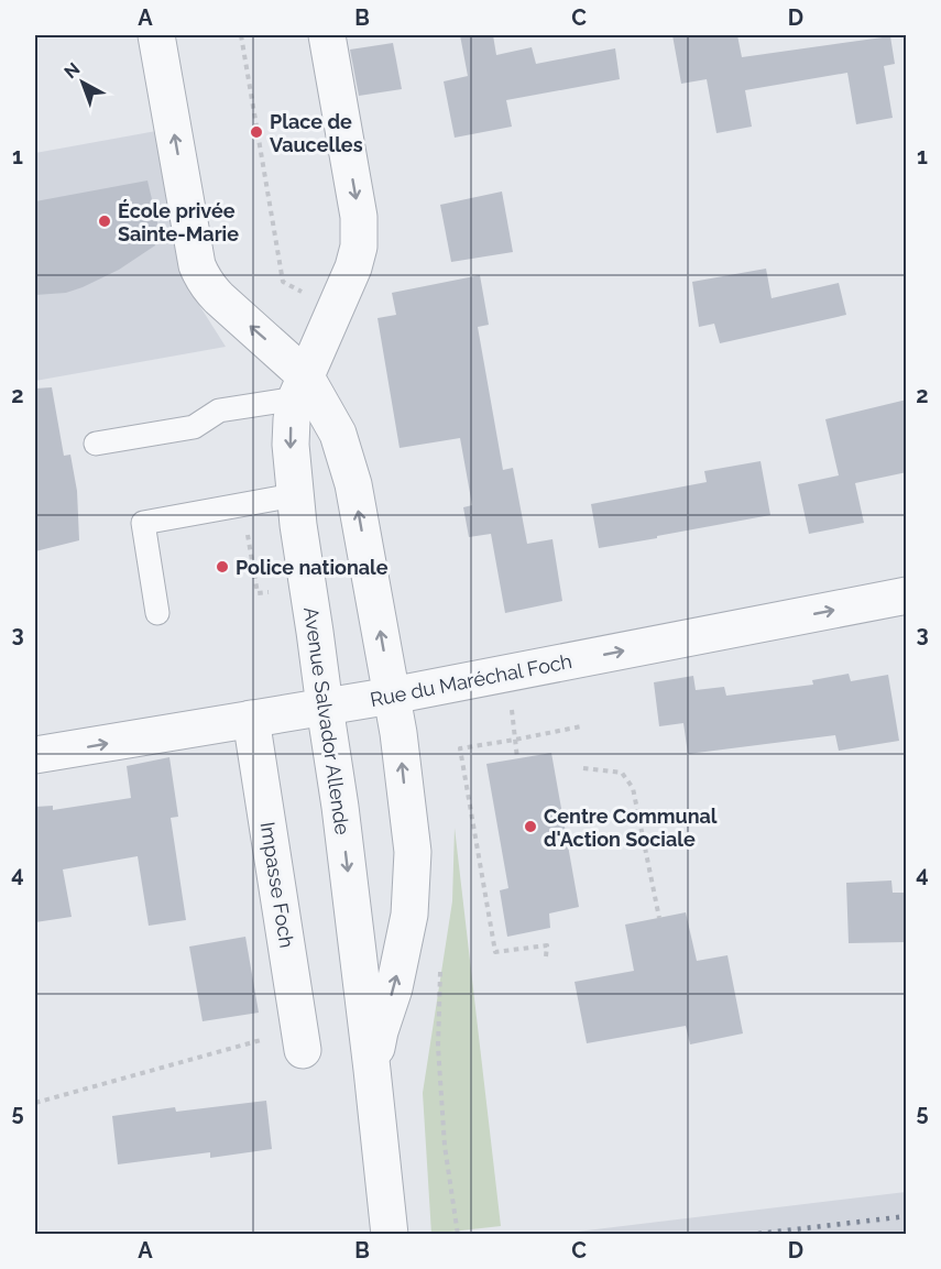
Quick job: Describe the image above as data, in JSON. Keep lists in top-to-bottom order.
{
  "streets": {
    "street": ["Rue du Maréchal Foch", "Avenue Salvador Allende", "Impasse Foch"]
  },
  "crossings": [
    ["Rue du Maréchal Foch", "Avenue Salvador Allende"],
    ["Rue du Maréchal Foch", "Impasse Foch"]
  ],
  "one_way": ["Rue du Maréchal Foch"],
  "places": [
    "Place de Vaucelles",
    "École privée Sainte-Marie",
    "Police nationale",
    "Centre Communal d'Action Sociale"
  ],
  "north": "top left",
  "grid": {
    "columns": [
      "A",
      "B",
      "C",
      "D"
    ],
    "rows": [
      "1",
      "2",
      "3",
      "4",
      "5"
    ]
  }
}
